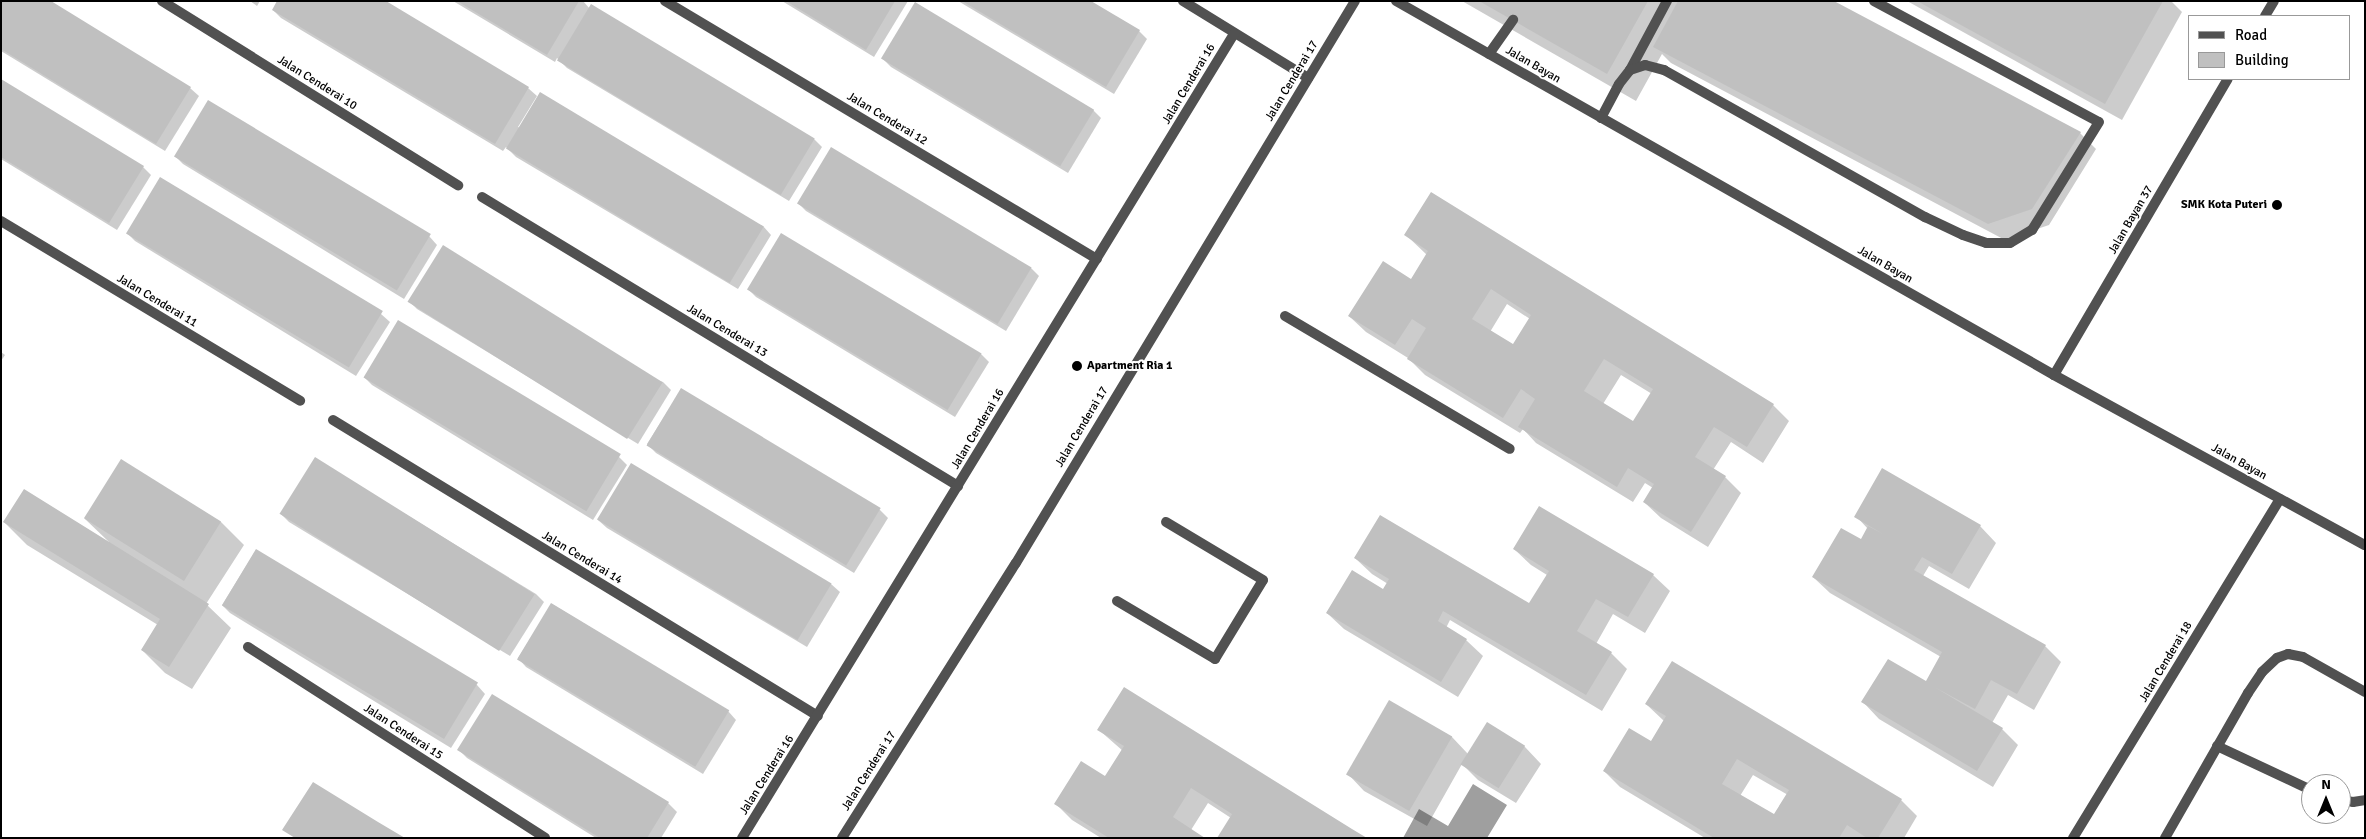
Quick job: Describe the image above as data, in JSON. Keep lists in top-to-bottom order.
{
  "streets": {
    "street": [
      "Jalan Bayan",
      "Jalan Cenderai 17",
      "Jalan Cenderai 10",
      "Jalan Cenderai 16",
      "Jalan Cenderai 12",
      "Jalan Bayan 37",
      "Jalan Cenderai 11",
      "Jalan Cenderai 13",
      "Jalan Cenderai 14",
      "Jalan Cenderai 18",
      "Jalan Cenderai 15"
    ]
  },
  "crossings": [
    ["Jalan Bayan", "Jalan Bayan 37"],
    ["Jalan Bayan", "Jalan Cenderai 18"],
    ["Jalan Cenderai 16", "Jalan Cenderai 12"],
    ["Jalan Cenderai 16", "Jalan Cenderai 13"],
    ["Jalan Cenderai 16", "Jalan Cenderai 14"]
  ],
  "places": ["SMK Kota Puteri", "Apartment Ria 1"],
  "legend": ["Road", "Building"],
  "north": "top"
}
